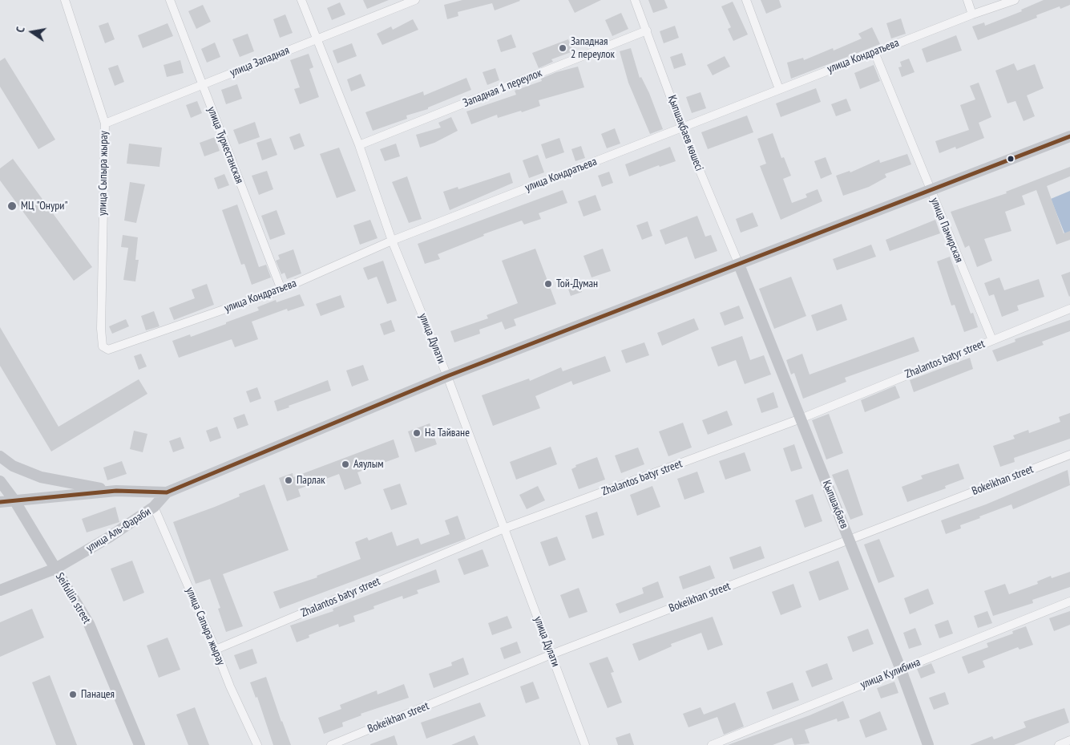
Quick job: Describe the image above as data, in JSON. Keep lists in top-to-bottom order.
{
  "streets": {
    "main road": ["Қыпшақбаев", "улица Аль-Фараби", "Seifullin street"],
    "street": [
      "улица Кондратьева",
      "улица Западная",
      "Западная 1 переулок",
      "Қыпшақбаев көшесі",
      "улица Туркестанская",
      "улица Сыпыра жырау",
      "улица Памирская",
      "улица Дулати",
      "Zhalantos batyr street",
      "Bokeikhan street",
      "улица Сапыра жырау",
      "улица Кулибина"
    ]
  },
  "crossings": [
    ["улица Кондратьева", "Қыпшақбаев көшесі"],
    ["улица Кондратьева", "улица Туркестанская"],
    ["улица Кондратьева", "улица Сыпыра жырау"],
    ["улица Кондратьева", "улица Памирская"],
    ["улица Кондратьева", "улица Дулати"],
    ["улица Западная", "улица Туркестанская"],
    ["улица Западная", "улица Сыпыра жырау"],
    ["улица Западная", "улица Дулати"],
    ["Западная 1 переулок", "Қыпшақбаев көшесі"],
    ["Западная 1 переулок", "улица Дулати"],
    ["Қыпшақбаев көшесі", "Қыпшақбаев"],
    ["улица Памирская", "Zhalantos batyr street"],
    ["улица Дулати", "Zhalantos batyr street"],
    ["улица Дулати", "Bokeikhan street"],
    ["Zhalantos batyr street", "Қыпшақбаев"],
    ["Zhalantos batyr street", "улица Сапыра жырау"],
    ["Bokeikhan street", "Қыпшақбаев"],
    ["Қыпшақбаев", "улица Кулибина"],
    ["улица Аль-Фараби", "Seifullin street"],
    ["улица Аль-Фараби", "улица Сапыра жырау"]
  ],
  "places": [
    "Западная 2 переулок",
    "МЦ \"Онури\"",
    "Той-Думан",
    "На Тайване",
    "Аяулым",
    "Парлак",
    "Панацея"
  ],
  "north": "left"
}
